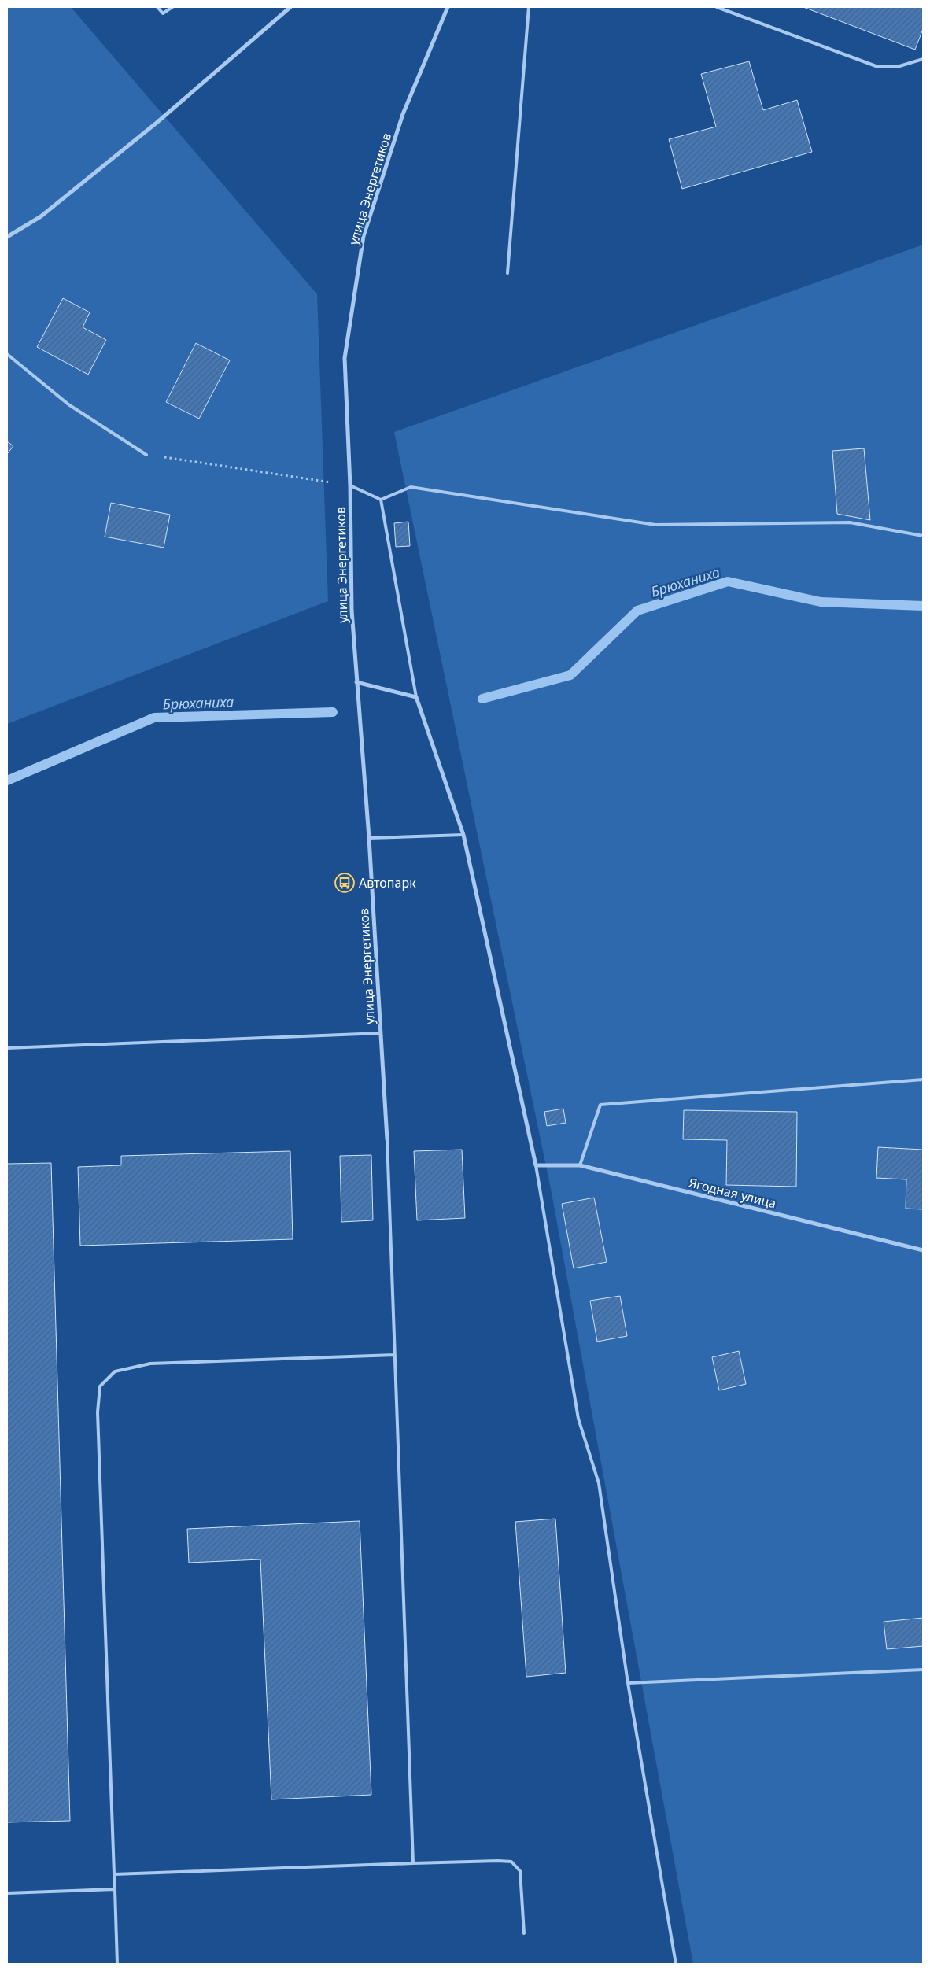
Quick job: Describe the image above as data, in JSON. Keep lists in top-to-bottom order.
{
  "streets": {
    "street": ["улица Энергетиков", "Ягодная улица"]
  },
  "water": ["Брюханиха"],
  "places": {
    "bus stop": ["Автопарк"]
  }
}
